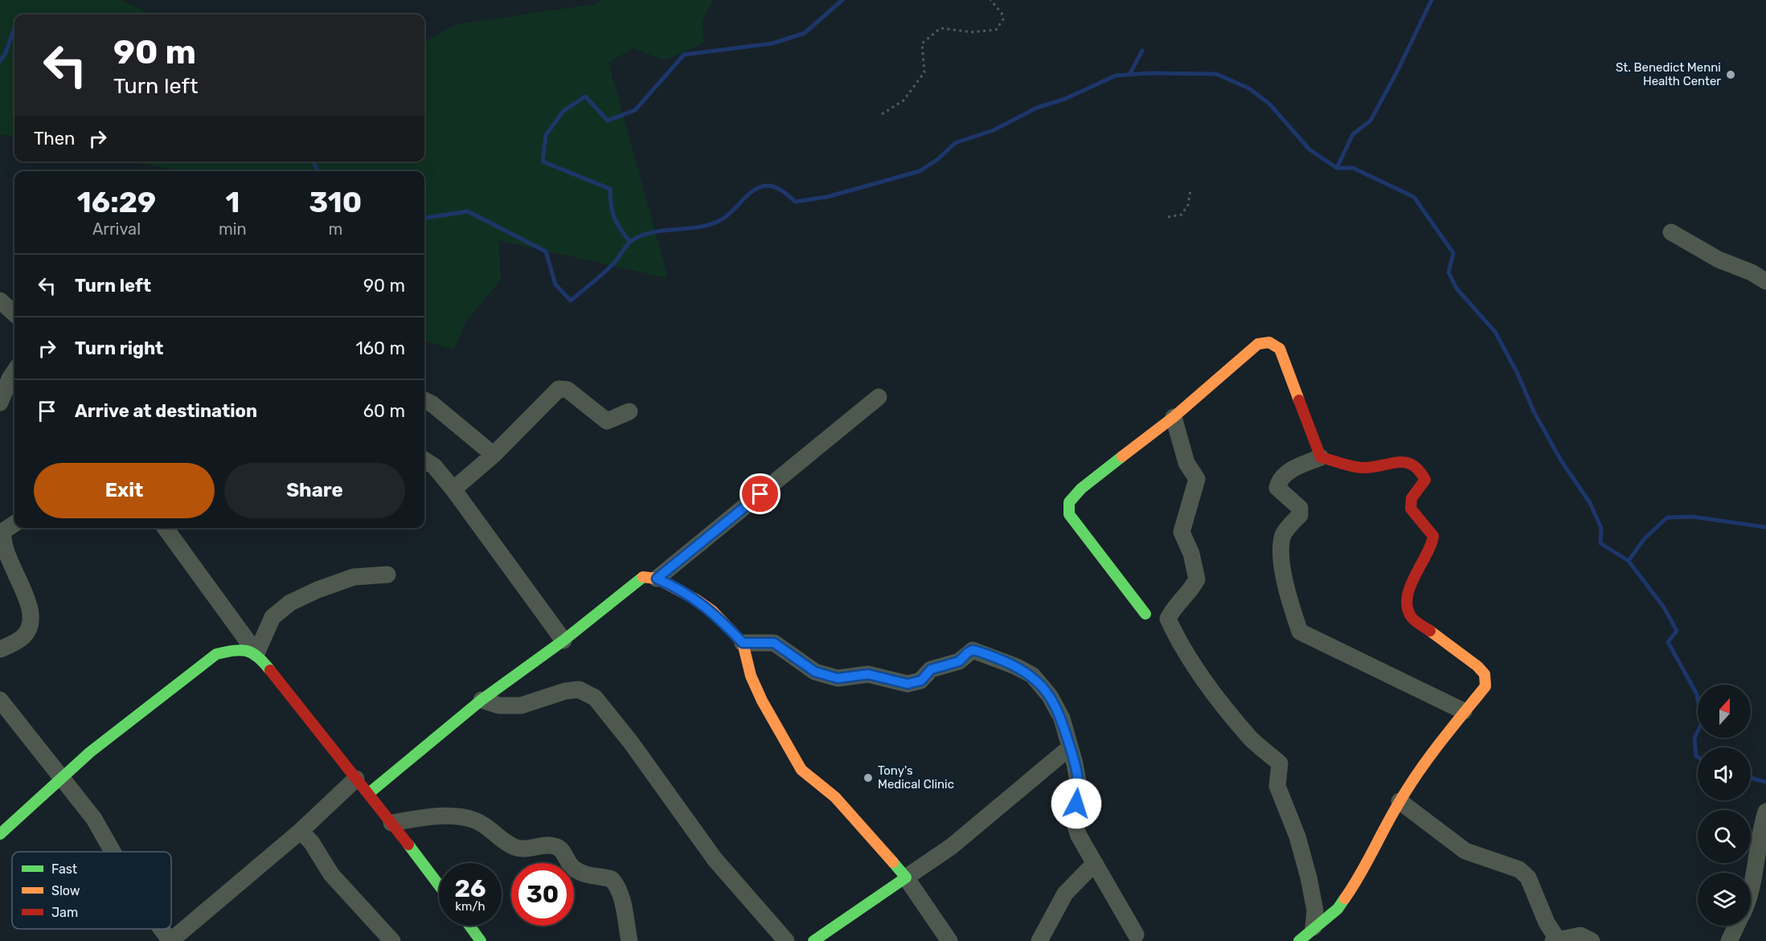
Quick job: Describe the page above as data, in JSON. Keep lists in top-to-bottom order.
{
  "places": ["St. Benedict Menni Health Center", "Tony's Medical Clinic"],
  "legend": ["Fast", "Slow", "Jam"],
  "north": "top",
  "page": {
    "turn": ["90 m", "Turn left"],
    "then": "Then",
    "eta": [
      "16:29",
      "Arrival",
      "1",
      "min",
      "310",
      "m"
    ],
    "list": [
      {
        "name": "Turn left",
        "value": "90 m"
      },
      {
        "name": "Turn right",
        "value": "160 m"
      },
      {
        "name": "Arrive at destination",
        "value": "60 m"
      }
    ],
    "buttons": ["Exit", "Share"],
    "speed": "26 km/h",
    "limit": "30"
  }
}
